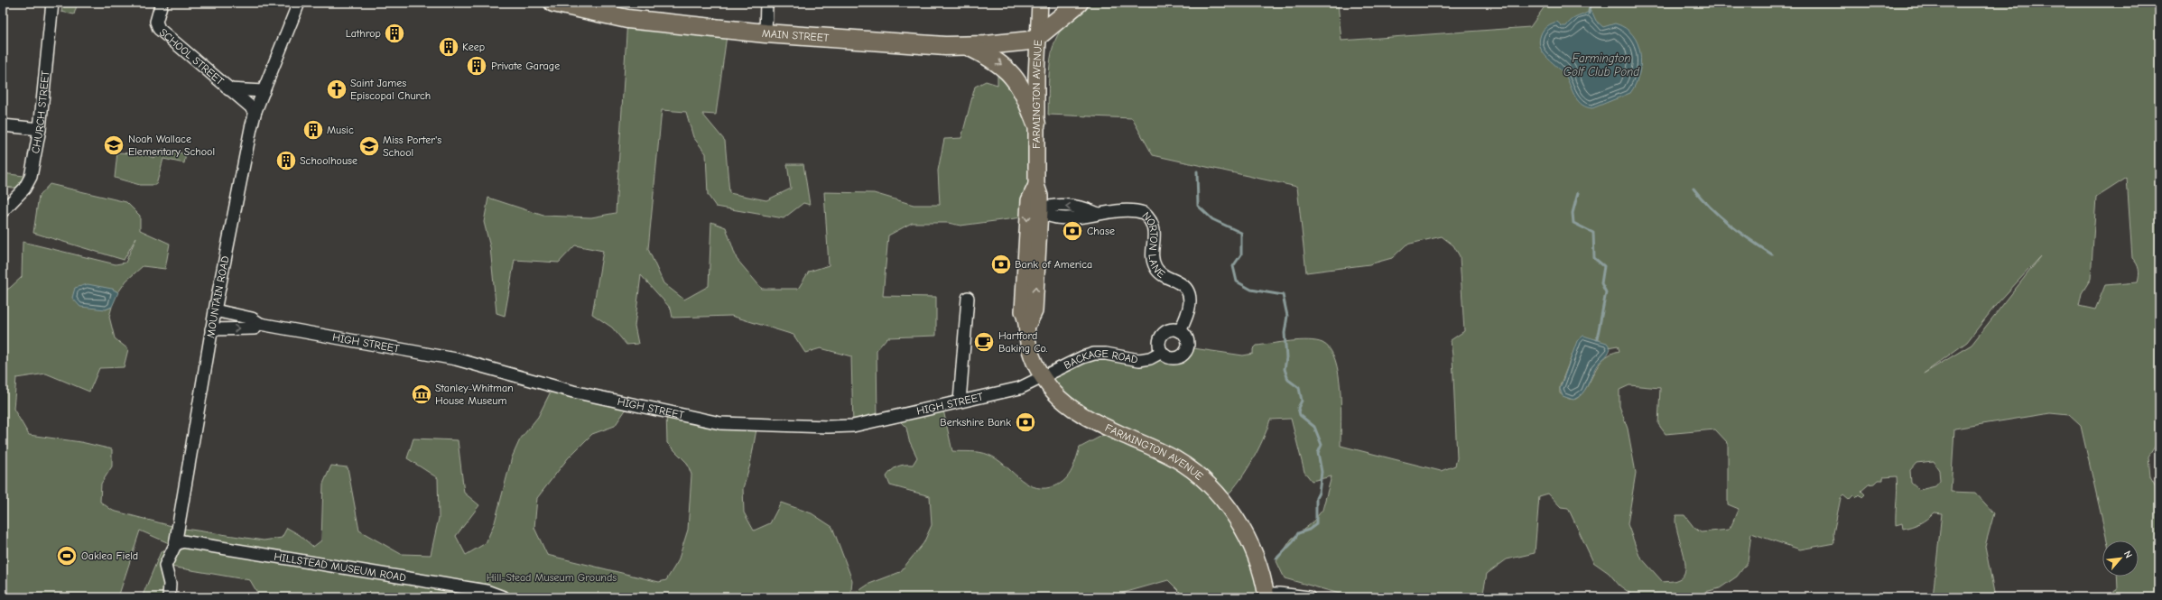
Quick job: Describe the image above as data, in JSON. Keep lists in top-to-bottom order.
{
  "streets": {
    "highway": ["MAIN STREET"],
    "main road": ["FARMINGTON AVENUE"],
    "street": [
      "SCHOOL STREET",
      "CHURCH STREET",
      "NORTON LANE",
      "MOUNTAIN ROAD",
      "HIGH STREET",
      "BACKAGE ROAD",
      "HILLSTEAD MUSEUM ROAD"
    ]
  },
  "crossings": [
    ["MAIN STREET", "FARMINGTON AVENUE"],
    ["SCHOOL STREET", "MOUNTAIN ROAD"],
    ["FARMINGTON AVENUE", "NORTON LANE"],
    ["FARMINGTON AVENUE", "HIGH STREET"],
    ["FARMINGTON AVENUE", "BACKAGE ROAD"],
    ["NORTON LANE", "BACKAGE ROAD"],
    ["MOUNTAIN ROAD", "HIGH STREET"],
    ["MOUNTAIN ROAD", "HILLSTEAD MUSEUM ROAD"],
    ["HIGH STREET", "BACKAGE ROAD"]
  ],
  "water": ["Farmington Golf Club Pond"],
  "parks": ["Hill-Stead Museum Grounds"],
  "places": {
    "building": [
      "Lathrop",
      "Keep",
      "Private Garage",
      "Music",
      "Schoolhouse"
    ],
    "church": ["Saint James Episcopal Church"],
    "school or university": ["Noah Wallace Elementary School", "Miss Porter's School"],
    "bank": ["Chase", "Bank of America", "Berkshire Bank"],
    "cafe": ["Hartford Baking Co."],
    "museum": ["Stanley-Whitman House Museum"],
    "sports": ["Oaklea Field"]
  },
  "north": "top right"
}
